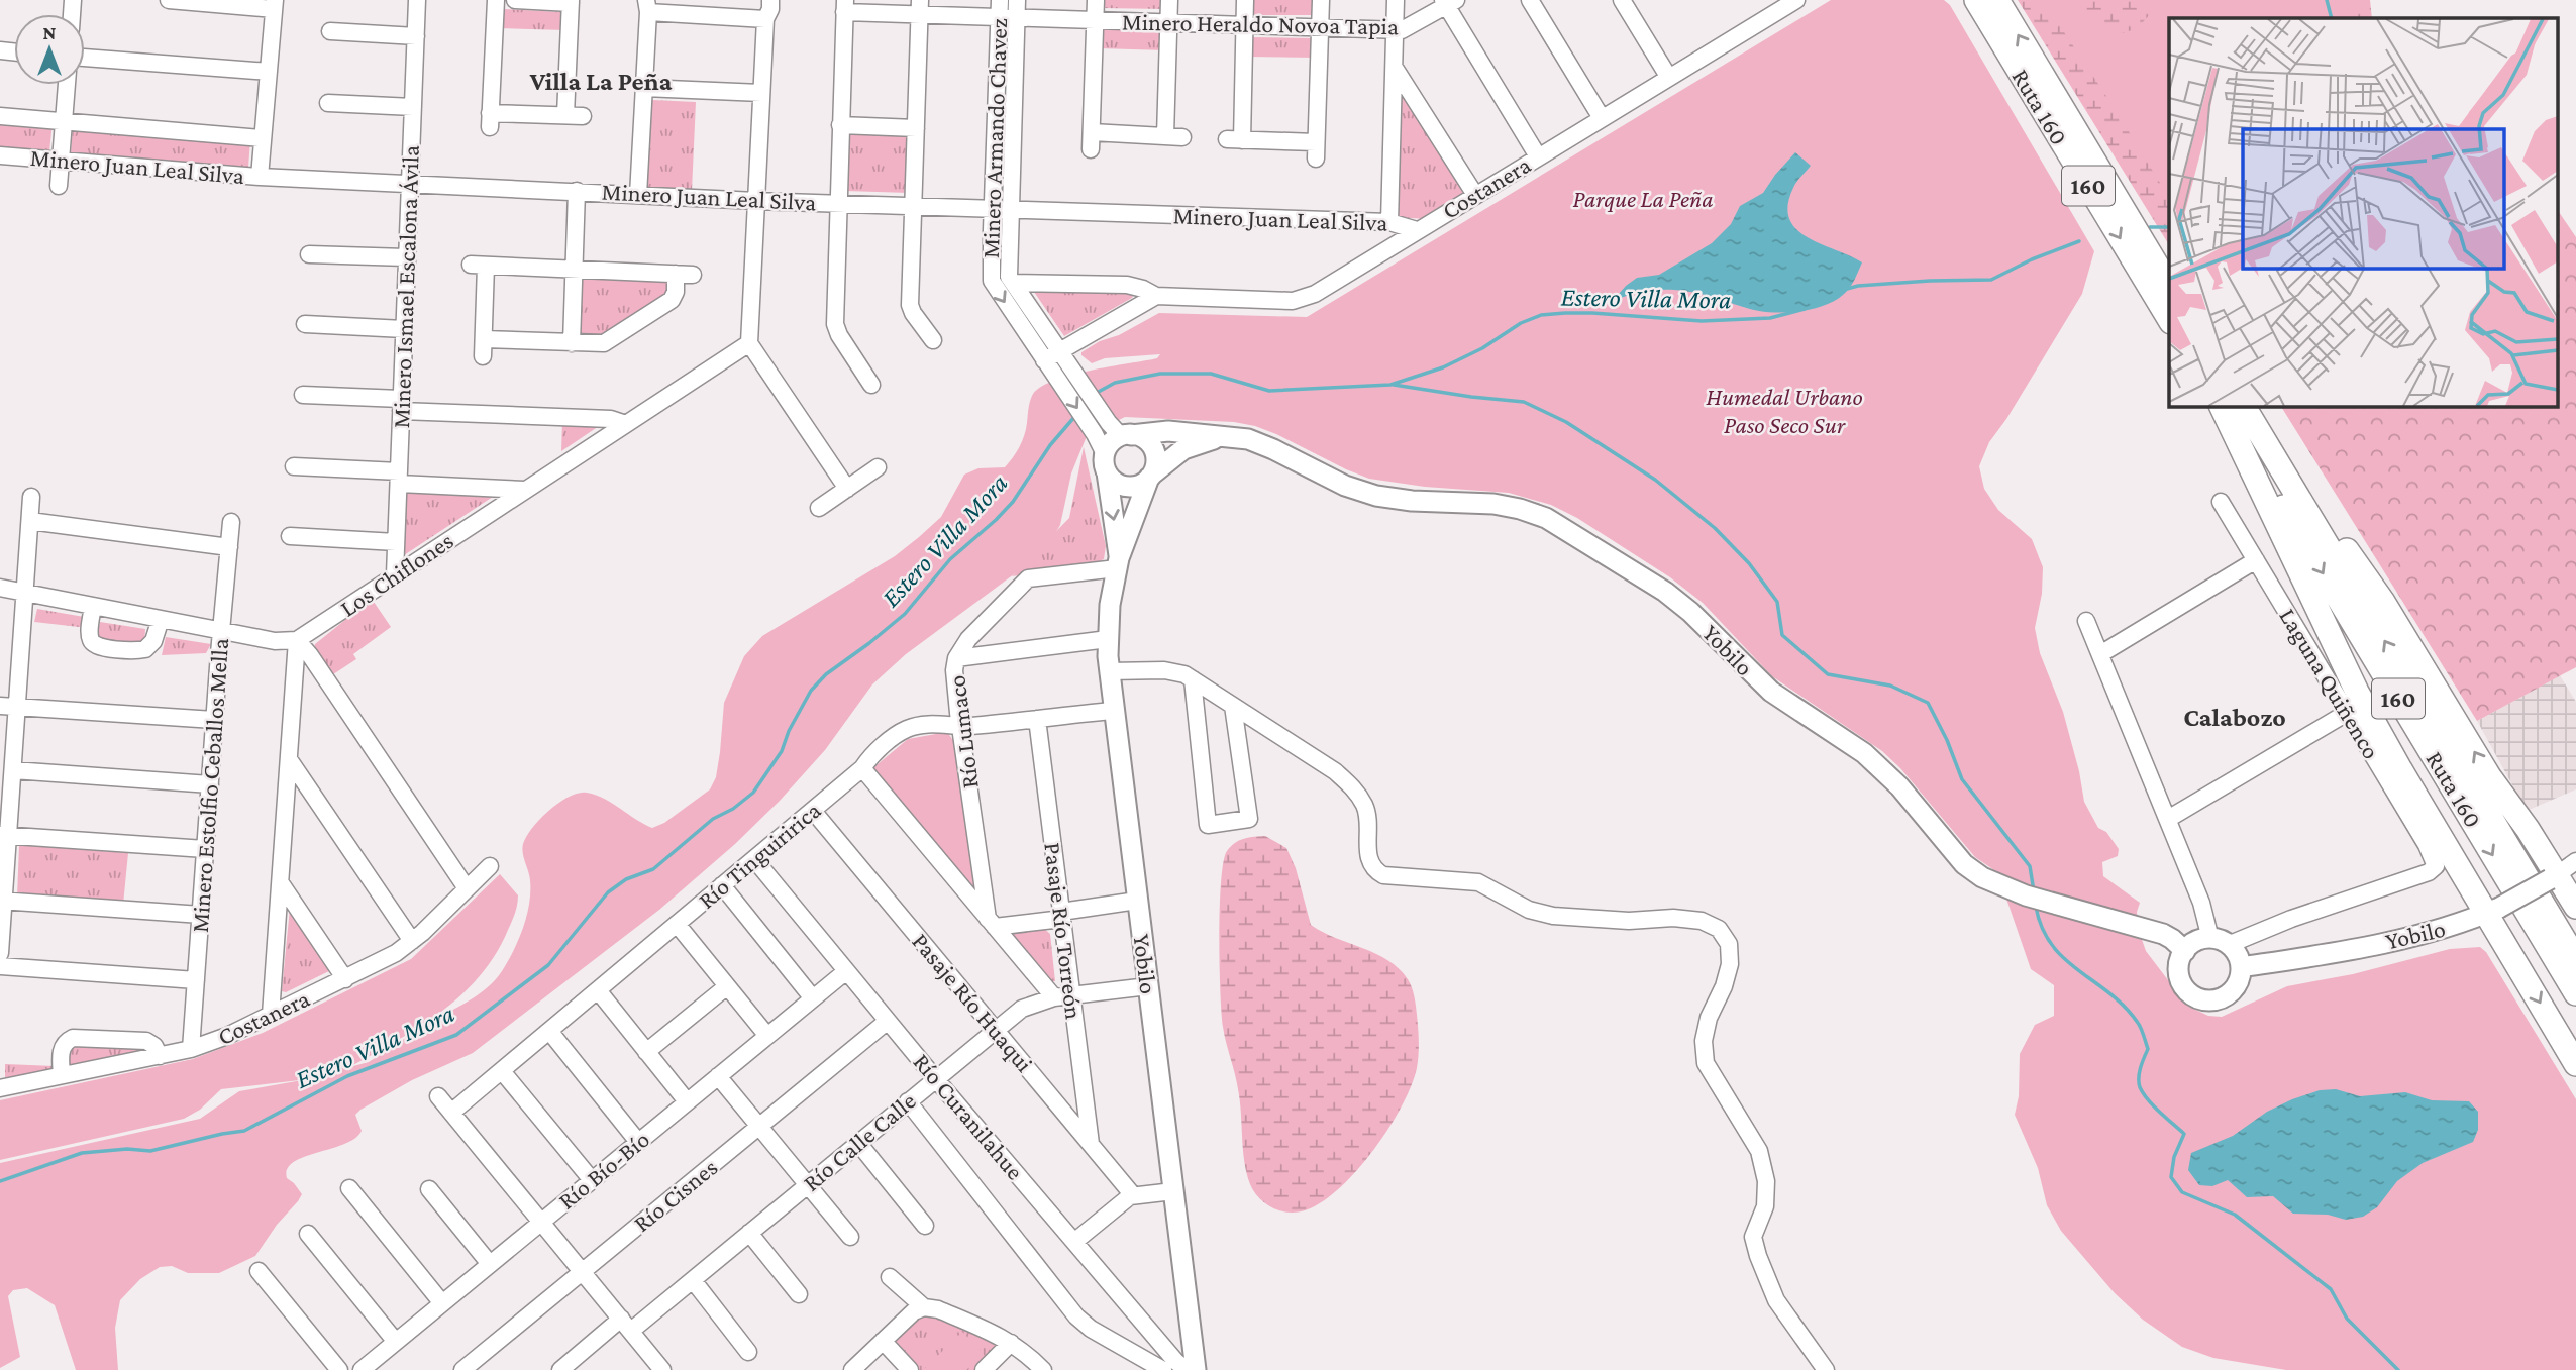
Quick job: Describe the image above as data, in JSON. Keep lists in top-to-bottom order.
{
  "streets": {
    "highway": ["Ruta 160", "160"],
    "main road": ["Yobilo"],
    "street": [
      "Minero Heraldo Novoa Tapia",
      "Minero Armando Chavez",
      "Minero Juan Leal Silva",
      "Costanera",
      "Minero Ismael Escalona Ávila",
      "Los Chiflones",
      "Laguna Quiñenco",
      "Río Lumaco",
      "Minero Estolfio Ceballos Mella",
      "Río Tinguiririca",
      "Pasaje Río Torreón",
      "Pasaje Río Huaqui",
      "Río Curanilahue",
      "Río Calle Calle",
      "Río Bío-Bío",
      "Río Cisnes"
    ]
  },
  "crossings": [
    ["Minero Heraldo Novoa Tapia", "Minero Armando Chavez"],
    ["Minero Armando Chavez", "Minero Juan Leal Silva"],
    ["Minero Armando Chavez", "Costanera"],
    ["Minero Armando Chavez", "Yobilo"],
    ["Minero Juan Leal Silva", "Costanera"],
    ["Minero Juan Leal Silva", "Minero Ismael Escalona Ávila"],
    ["Costanera", "Minero Estolfio Ceballos Mella"],
    ["Minero Ismael Escalona Ávila", "Los Chiflones"],
    ["Yobilo", "Laguna Quiñenco"],
    ["Yobilo", "Río Lumaco"],
    ["Yobilo", "Río Tinguiririca"],
    ["Yobilo", "Río Calle Calle"],
    ["Río Lumaco", "Río Tinguiririca"],
    ["Río Tinguiririca", "Pasaje Río Torreón"],
    ["Río Tinguiririca", "Pasaje Río Huaqui"],
    ["Río Tinguiririca", "Río Curanilahue"],
    ["Pasaje Río Torreón", "Pasaje Río Huaqui"],
    ["Pasaje Río Torreón", "Río Calle Calle"],
    ["Pasaje Río Huaqui", "Río Calle Calle"],
    ["Río Curanilahue", "Río Calle Calle"],
    ["Río Curanilahue", "Río Bío-Bío"],
    ["Río Curanilahue", "Río Cisnes"]
  ],
  "districts": ["Villa La Peña", "Calabozo"],
  "water": ["Estero Villa Mora"],
  "parks": ["Parque La Peña", "Humedal Urbano Paso Seco Sur"],
  "north": "top"
}
